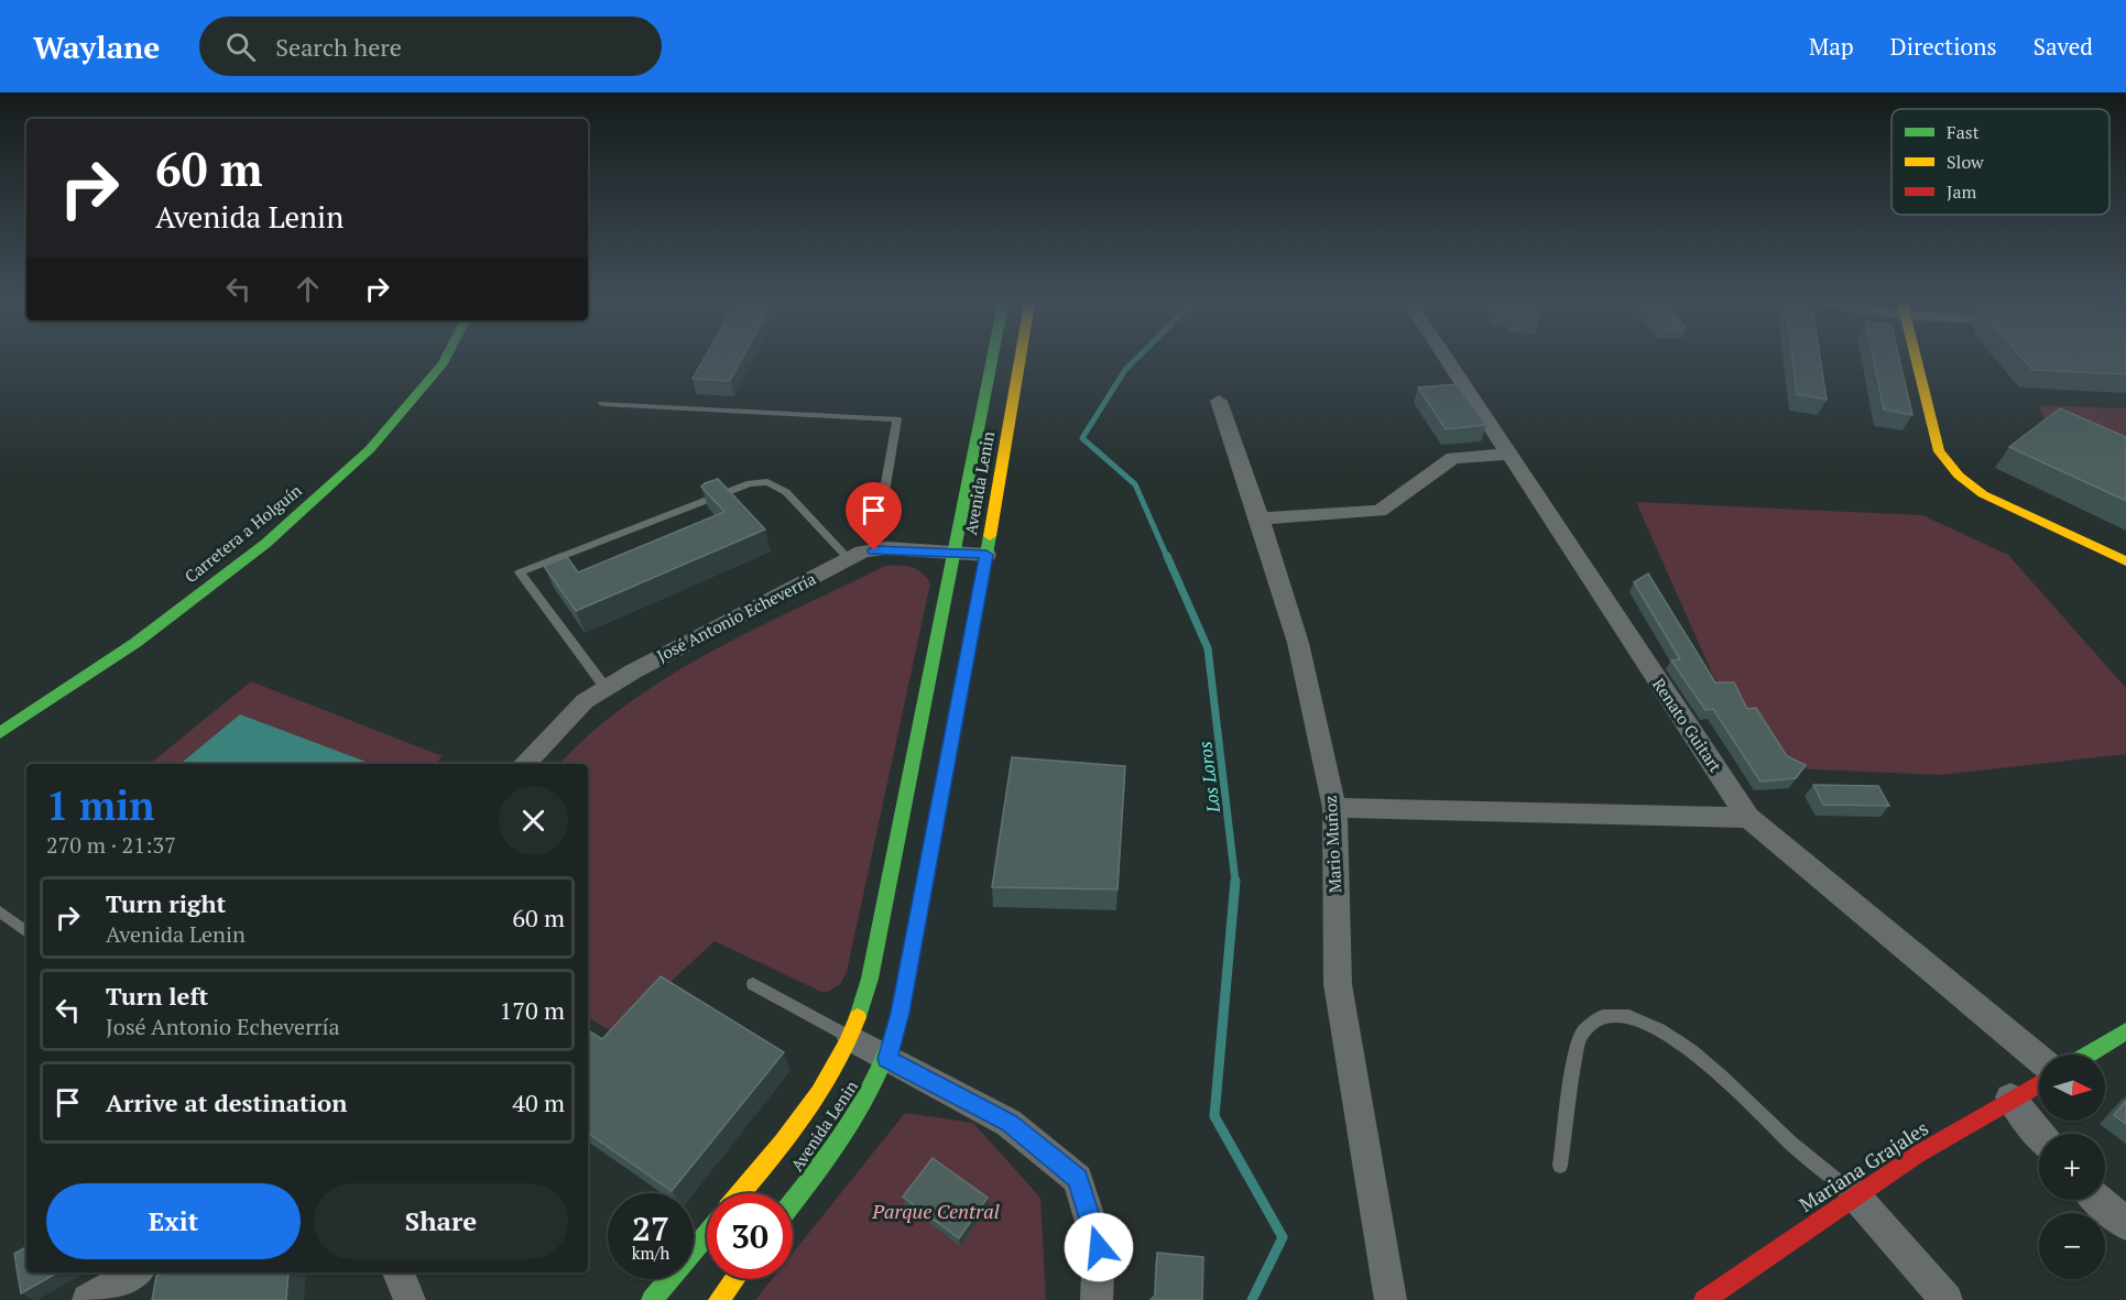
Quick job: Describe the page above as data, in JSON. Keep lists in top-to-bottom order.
{
  "streets": {
    "main road": ["Avenida Lenin", "Carretera a Holguín", "Mariana Grajales"],
    "street": ["José Antonio Echeverría", "Renato Guitart", "Mario Muñoz"]
  },
  "crossings": [
    ["Avenida Lenin", "José Antonio Echeverría"]
  ],
  "water": ["Los Loros"],
  "parks": ["Parque Central"],
  "legend": ["Fast", "Slow", "Jam"],
  "north": "right",
  "page": {
    "header": "Waylane",
    "search": "Search here",
    "nav": ["Map", "Directions", "Saved"],
    "turn": ["60 m", "Avenida Lenin"],
    "heading": ["1 min", "270 m · 21:37"],
    "list": [
      {
        "name": "Turn right",
        "note": "Avenida Lenin",
        "value": "60 m"
      },
      {
        "name": "Turn left",
        "note": "José Antonio Echeverría",
        "value": "170 m"
      },
      {
        "name": "Arrive at destination",
        "value": "40 m"
      }
    ],
    "map_buttons": ["+", "−"],
    "buttons": ["Exit", "Share"],
    "speed": "27 km/h",
    "limit": "30"
  }
}
